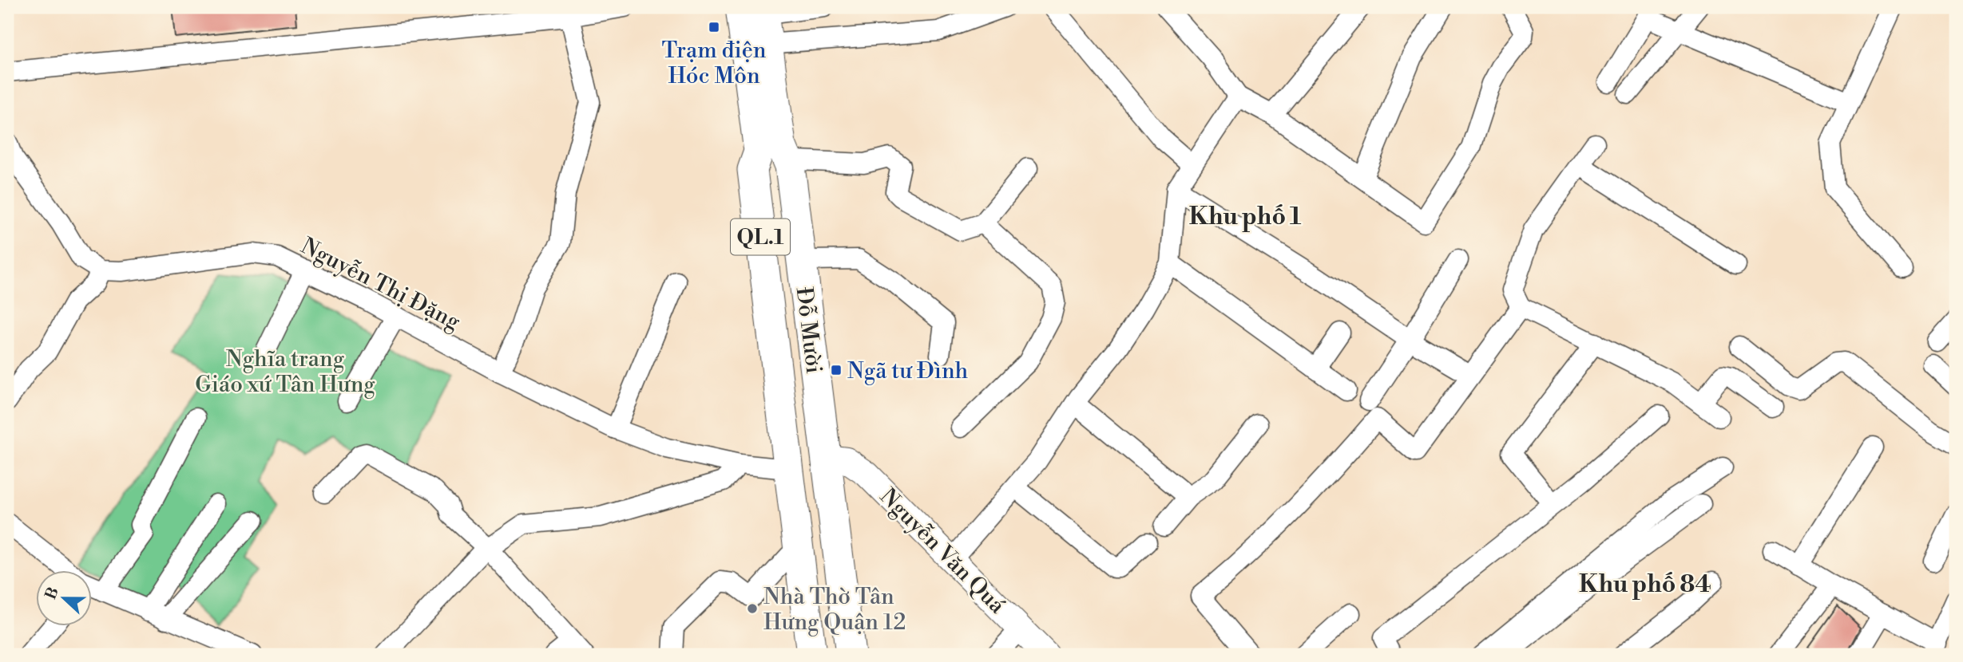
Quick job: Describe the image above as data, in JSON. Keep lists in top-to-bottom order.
{
  "streets": {
    "highway": ["QL.1", "Đỗ Mười"],
    "main road": ["Nguyễn Văn Quá"],
    "street": ["Nguyễn Thị Đặng"]
  },
  "crossings": [
    ["Nguyễn Thị Đặng", "Đỗ Mười"],
    ["Đỗ Mười", "Nguyễn Văn Quá"]
  ],
  "districts": ["Khu phố 1", "Khu phố 84"],
  "parks": ["Nghĩa trang Giáo xứ Tân Hưng"],
  "places": {
    "transit": ["Trạm điện Hóc Môn", "Ngã tư Đình"],
    "other": ["Nhà Thờ Tân Hưng Quận 12"]
  },
  "north": "left"
}
